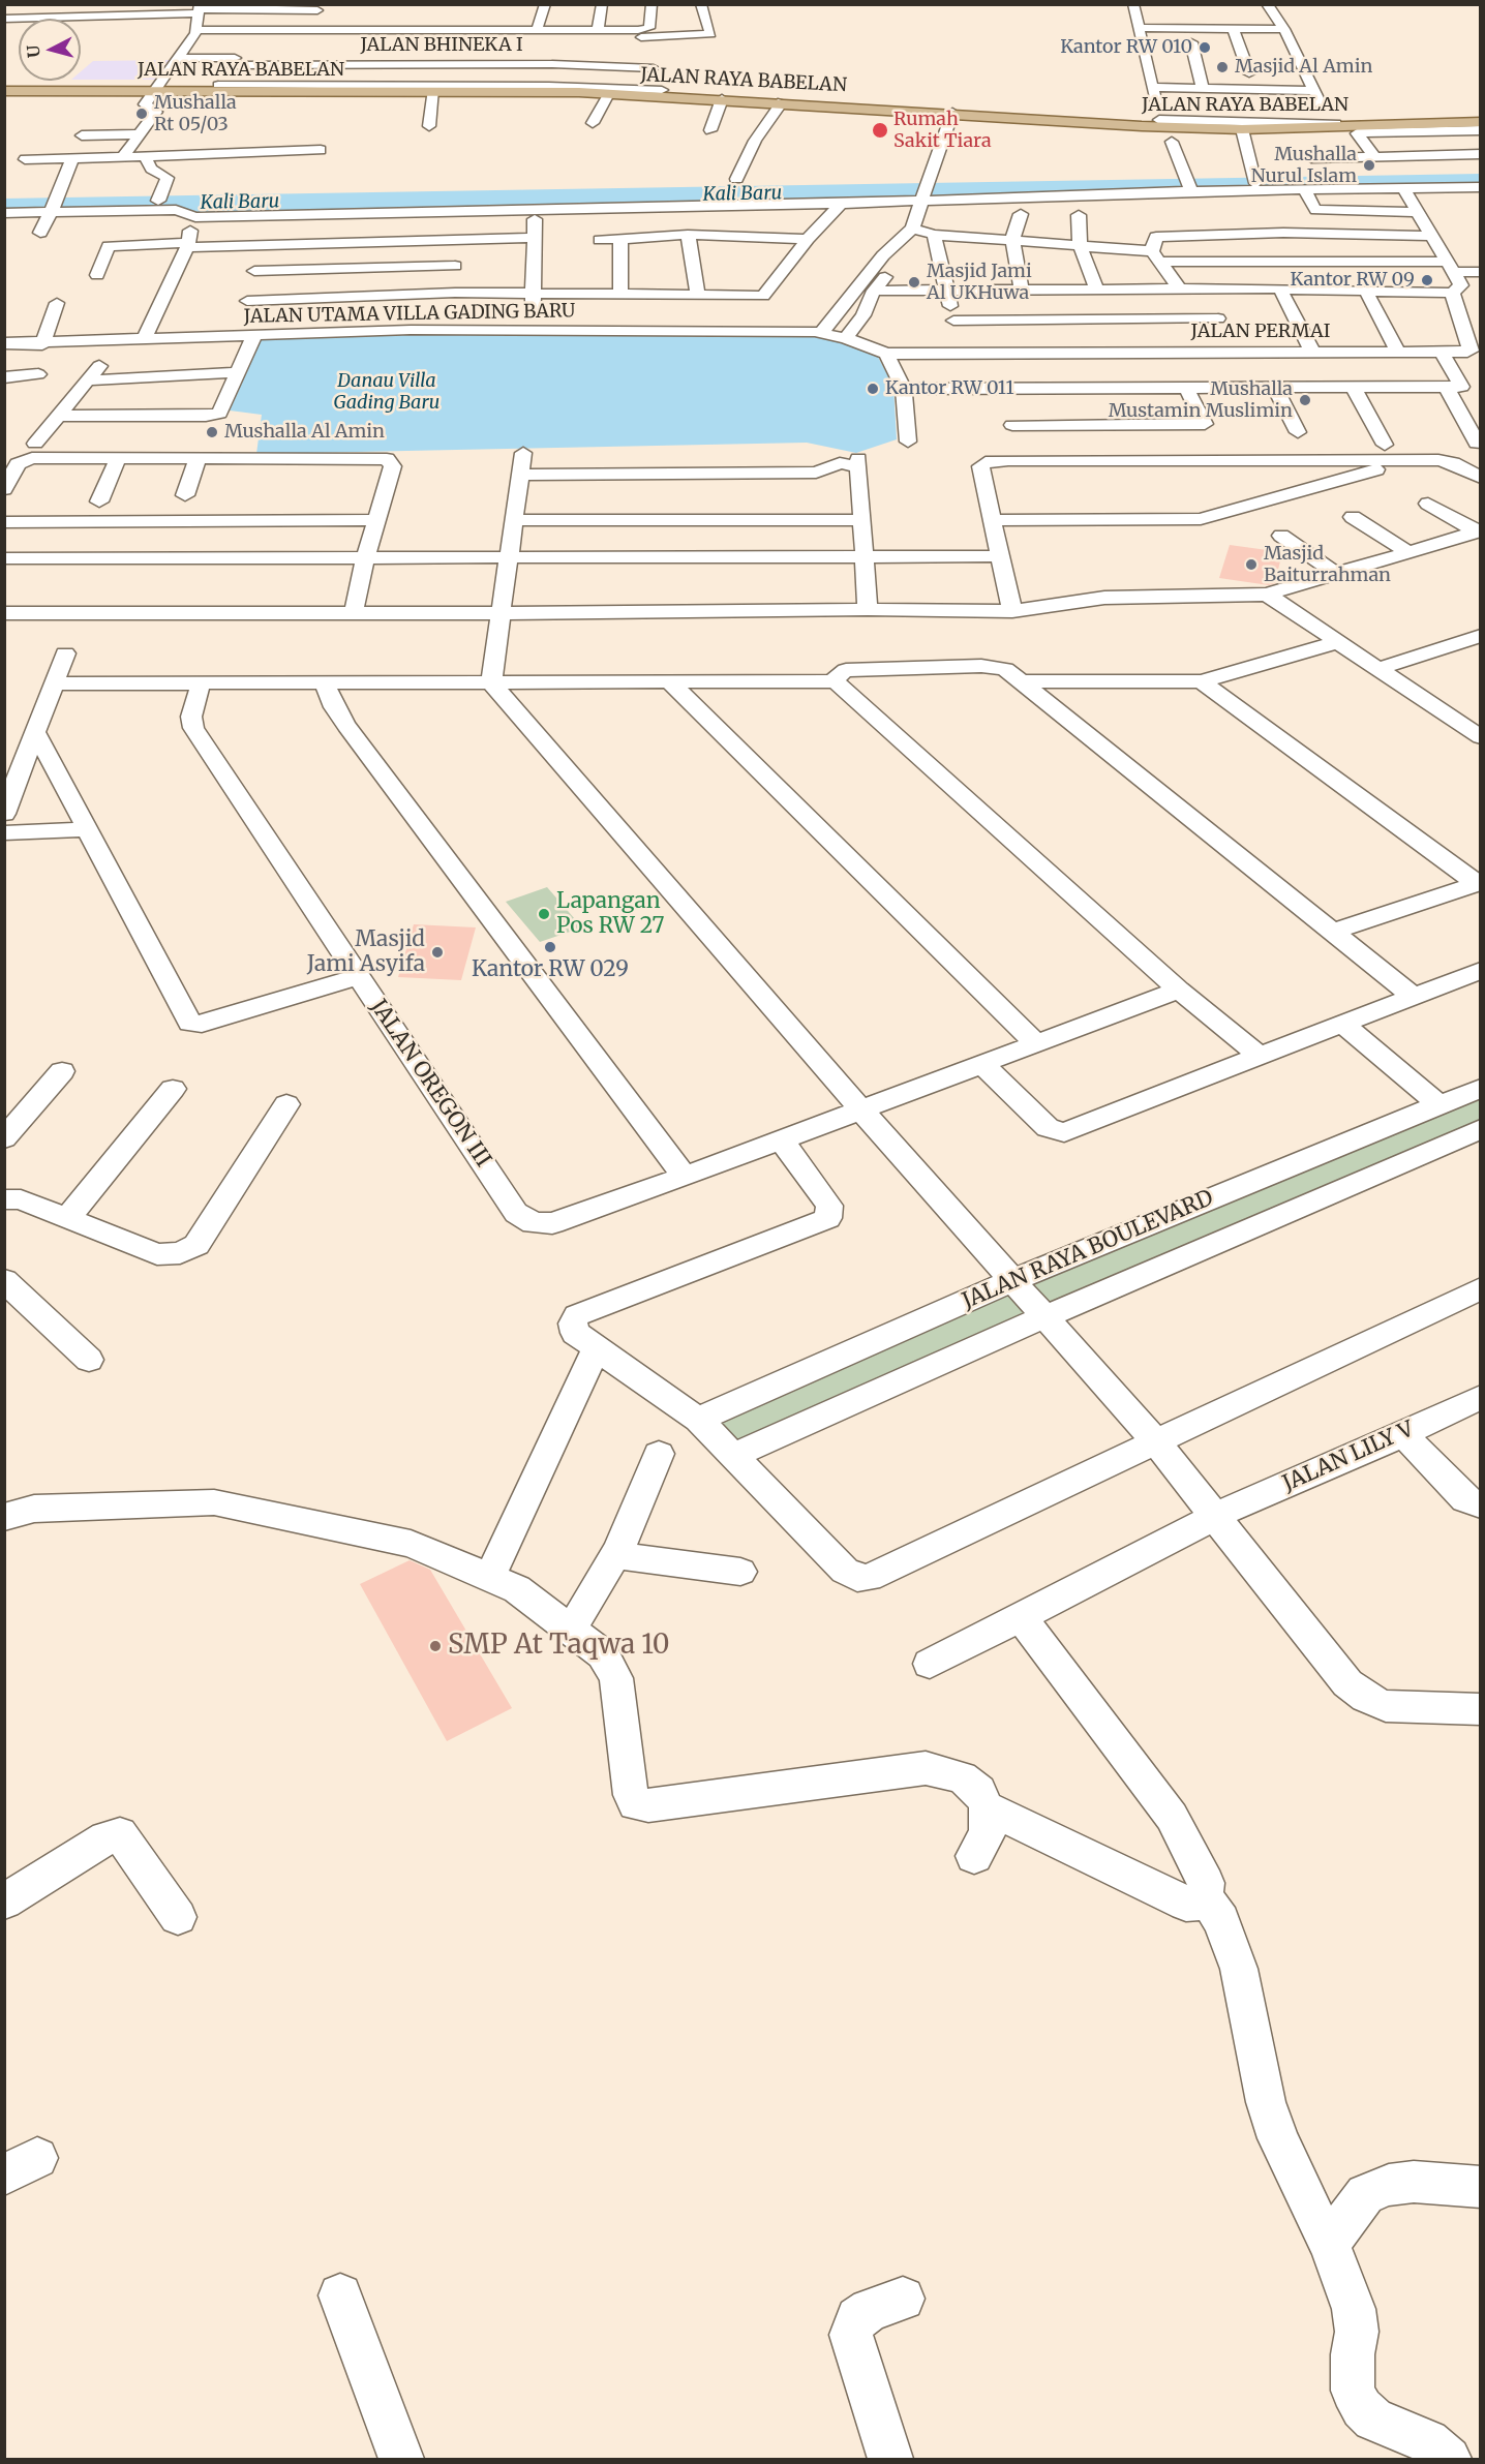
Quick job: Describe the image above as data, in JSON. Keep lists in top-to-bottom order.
{
  "streets": {
    "main road": ["JALAN RAYA BABELAN"],
    "street": [
      "JALAN BHINEKA I",
      "JALAN UTAMA VILLA GADING BARU",
      "JALAN PERMAI",
      "JALAN OREGON III",
      "JALAN RAYA BOULEVARD",
      "JALAN LILY V"
    ]
  },
  "crossings": [
    ["JALAN BHINEKA I", "JALAN RAYA BABELAN"],
    ["JALAN UTAMA VILLA GADING BARU", "JALAN PERMAI"]
  ],
  "water": ["Kali Baru", "Danau Villa Gading Baru"],
  "places": [
    "Kantor RW 010",
    "Masjid Al Amin",
    "Mushalla Rt 05/03",
    "Rumah Sakit Tiara",
    "Mushalla Nurul Islam",
    "Kantor RW 09",
    "Masjid Jami Al UKHuwa",
    "Kantor RW 011",
    "Mushalla Mustamin Muslimin",
    "Mushalla Al Amin",
    "Masjid Baiturrahman",
    "Lapangan Pos RW 27",
    "Kantor RW 029",
    "Masjid Jami Asyifa",
    "SMP At Taqwa 10"
  ],
  "north": "left"
}
